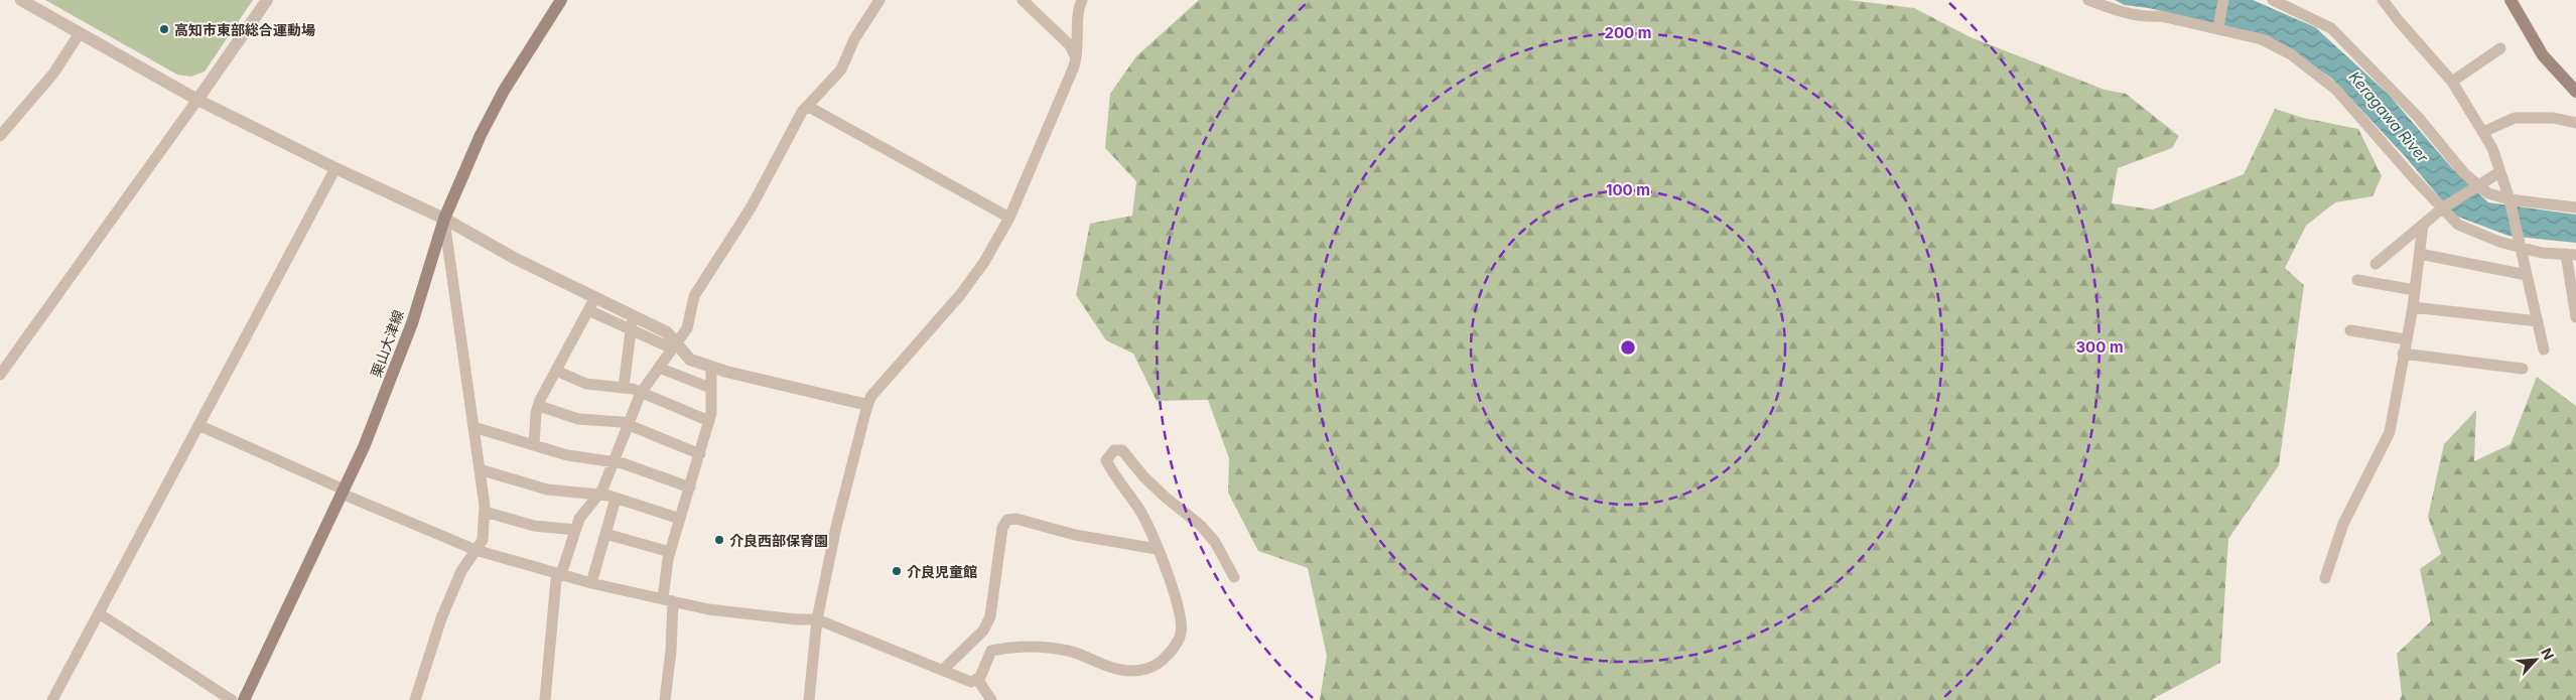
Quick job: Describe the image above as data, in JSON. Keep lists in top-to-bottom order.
{
  "streets": {
    "main road": ["栗山大津線"]
  },
  "water": ["Keragawa River"],
  "places": ["高知市東部総合運動場", "介良西部保育園", "介良児童館"],
  "north": "top right",
  "rings": ["200 m", "100 m", "300 m"]
}
